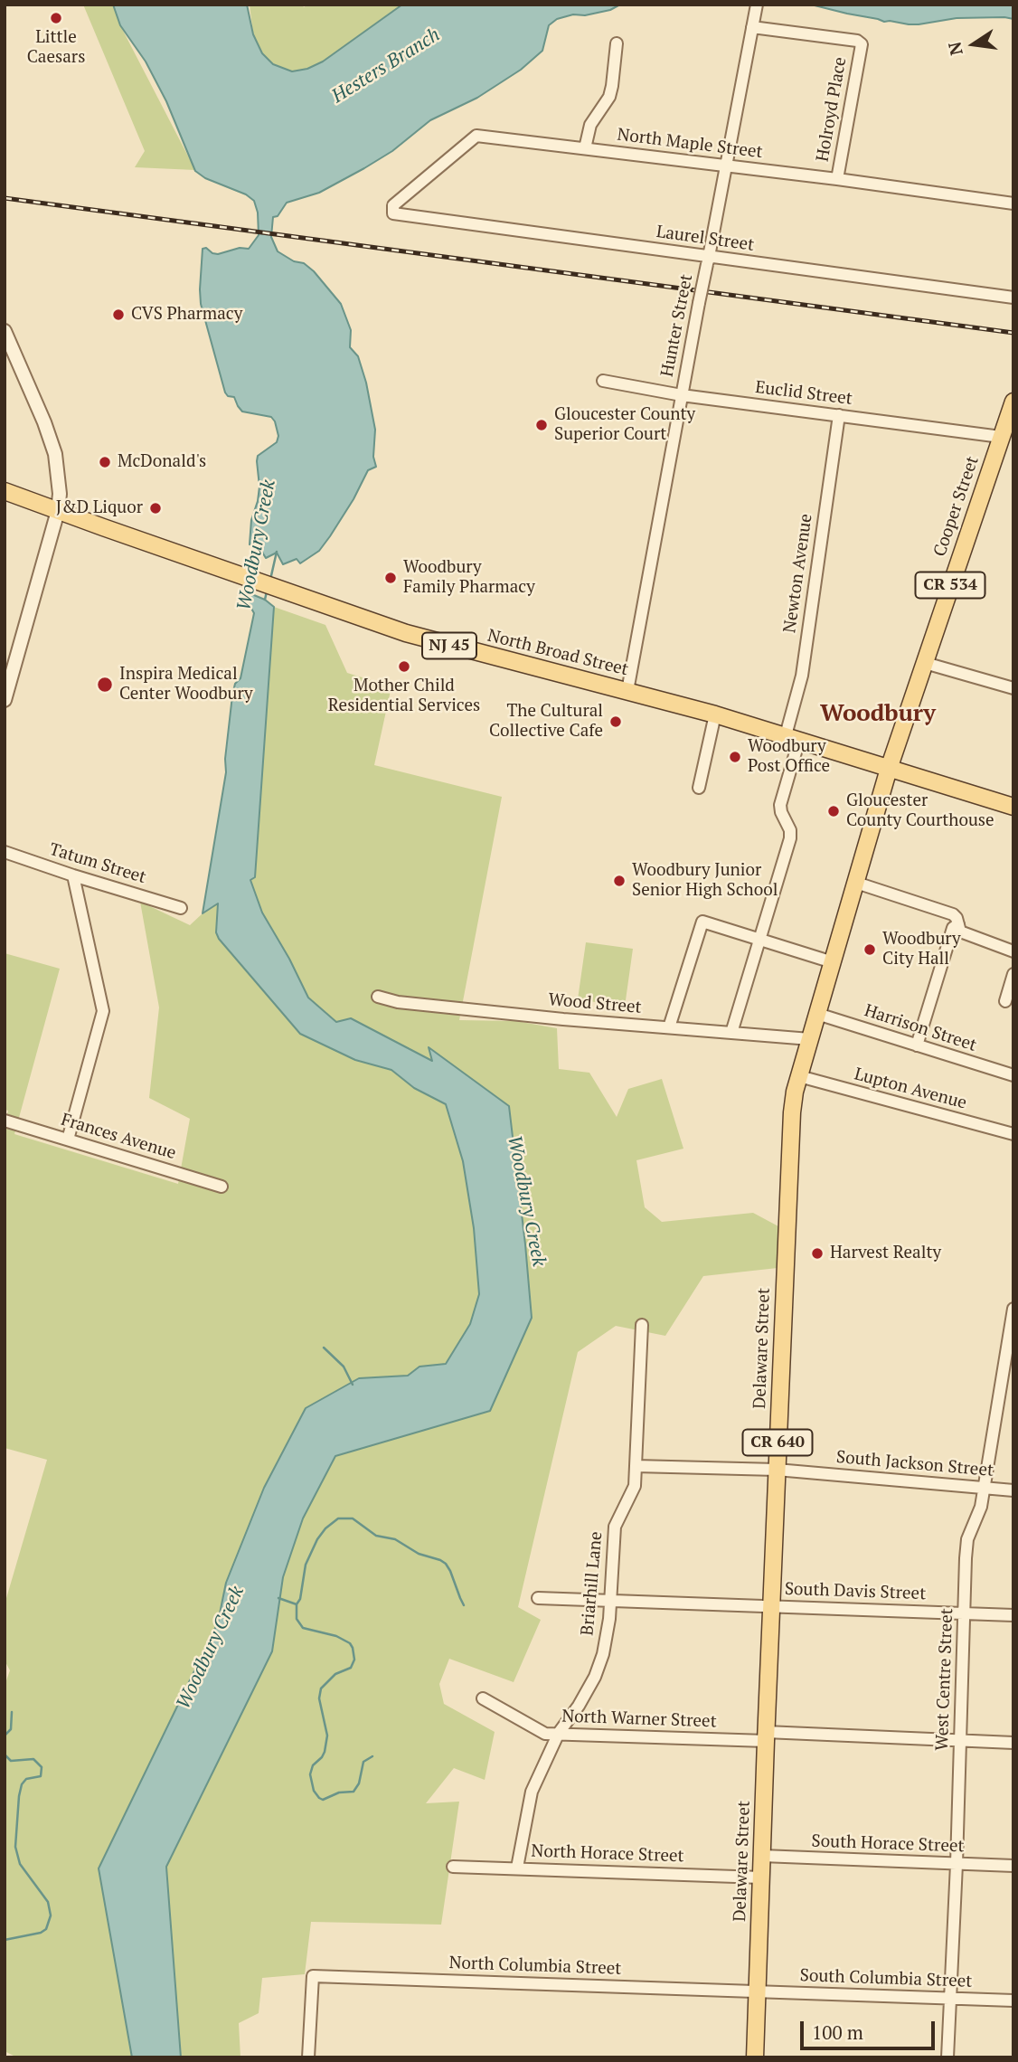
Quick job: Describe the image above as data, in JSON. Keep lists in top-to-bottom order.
{
  "streets": {
    "main road": [
      "Cooper Street",
      "CR 534",
      "NJ 45",
      "North Broad Street",
      "Delaware Street",
      "CR 640"
    ],
    "street": [
      "Holroyd Place",
      "North Maple Street",
      "Laurel Street",
      "Hunter Street",
      "Euclid Street",
      "Newton Avenue",
      "Tatum Street",
      "Wood Street",
      "Harrison Street",
      "Lupton Avenue",
      "Frances Avenue",
      "South Jackson Street",
      "Briarhill Lane",
      "South Davis Street",
      "West Centre Street",
      "North Warner Street",
      "South Horace Street",
      "North Horace Street",
      "North Columbia Street",
      "South Columbia Street"
    ]
  },
  "crossings": [
    ["Holroyd Place", "North Maple Street"],
    ["Holroyd Place", "Hunter Street"],
    ["North Maple Street", "Laurel Street"],
    ["North Maple Street", "Hunter Street"],
    ["Laurel Street", "Hunter Street"],
    ["Hunter Street", "Euclid Street"],
    ["Hunter Street", "North Broad Street"],
    ["Euclid Street", "Cooper Street"],
    ["Euclid Street", "Newton Avenue"],
    ["Cooper Street", "NJ 45"],
    ["Cooper Street", "North Broad Street"],
    ["Cooper Street", "Delaware Street"],
    ["Newton Avenue", "North Broad Street"],
    ["Newton Avenue", "Wood Street"],
    ["NJ 45", "North Broad Street"],
    ["NJ 45", "Delaware Street"],
    ["North Broad Street", "Delaware Street"],
    ["Wood Street", "Delaware Street"],
    ["Harrison Street", "Delaware Street"],
    ["Lupton Avenue", "Delaware Street"],
    ["Delaware Street", "South Jackson Street"],
    ["Delaware Street", "South Davis Street"],
    ["Delaware Street", "North Warner Street"],
    ["Delaware Street", "South Horace Street"],
    ["Delaware Street", "North Horace Street"],
    ["Delaware Street", "North Columbia Street"],
    ["Delaware Street", "South Columbia Street"],
    ["South Jackson Street", "Briarhill Lane"],
    ["South Jackson Street", "West Centre Street"],
    ["Briarhill Lane", "South Davis Street"],
    ["Briarhill Lane", "North Warner Street"],
    ["Briarhill Lane", "North Horace Street"],
    ["South Davis Street", "West Centre Street"],
    ["West Centre Street", "North Warner Street"],
    ["West Centre Street", "South Horace Street"],
    ["West Centre Street", "South Columbia Street"],
    ["North Columbia Street", "South Columbia Street"]
  ],
  "districts": ["Woodbury"],
  "water": ["Hesters Branch", "Woodbury Creek"],
  "places": [
    "Little Caesars",
    "CVS Pharmacy",
    "Gloucester County Superior Court",
    "McDonald's",
    "J&D Liquor",
    "Woodbury Family Pharmacy",
    "Mother Child Residential Services",
    "Inspira Medical Center Woodbury",
    "The Cultural Collective Cafe",
    "Woodbury Post Office",
    "Gloucester County Courthouse",
    "Woodbury Junior Senior High School",
    "Woodbury City Hall",
    "Harvest Realty"
  ],
  "scale_bar": "100 m",
  "north": "left"
}
